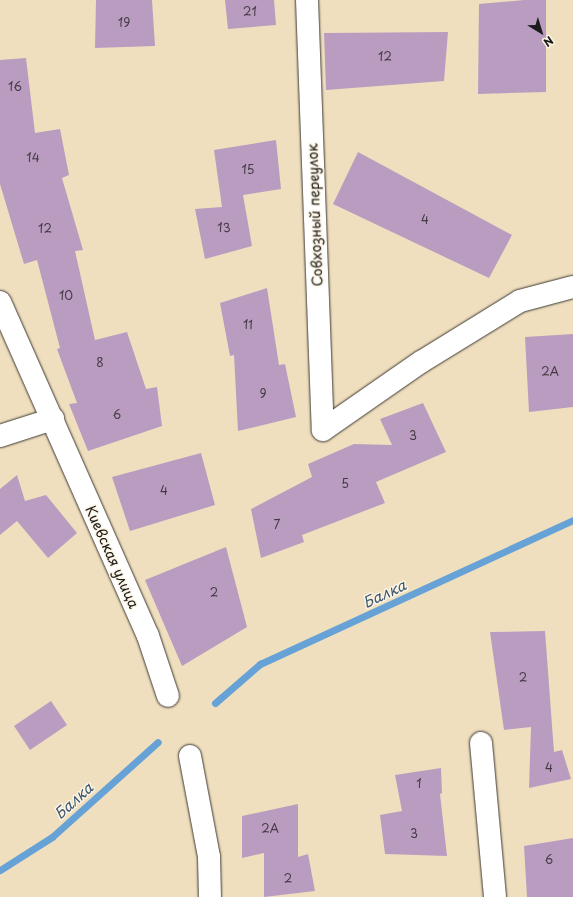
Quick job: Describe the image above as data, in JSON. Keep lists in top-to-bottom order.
{
  "streets": {
    "street": ["Совхозный переулок", "Киевская улица"]
  },
  "water": ["Балка"],
  "house_numbers": [
    "21",
    "19",
    "12",
    "16",
    "14",
    "15",
    "4",
    "13",
    "12",
    "10",
    "11",
    "8",
    "2А",
    "9",
    "6",
    "3",
    "5",
    "4",
    "7",
    "2",
    "2",
    "4",
    "1",
    "2А",
    "3",
    "6",
    "2"
  ],
  "north": "bottom right"
}
